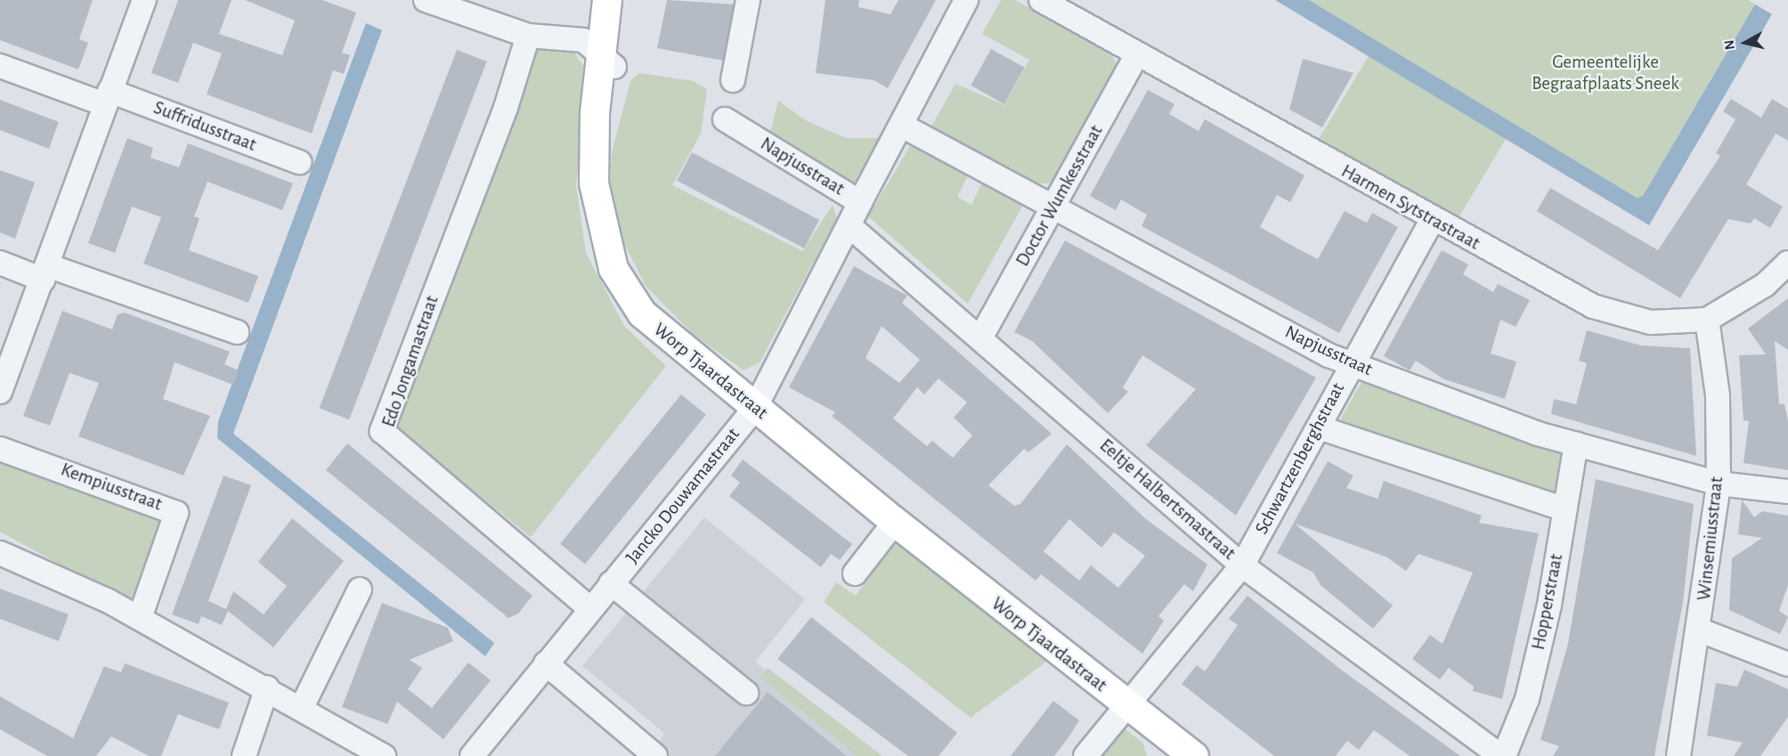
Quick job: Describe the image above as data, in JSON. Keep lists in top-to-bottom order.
{
  "streets": {
    "main road": ["Worp Tjaardastraat"],
    "street": [
      "Suffridusstraat",
      "Napjusstraat",
      "Doctor Wumkesstraat",
      "Harmen Sytstrastraat",
      "Edo Jongamastraat",
      "Schwartzenberghstraat",
      "Kempiusstraat",
      "Jancko Douwamastraat",
      "Eeltje Halbertsmastraat",
      "Winsemiusstraat",
      "Hopperstraat"
    ]
  },
  "crossings": [
    ["Napjusstraat", "Doctor Wumkesstraat"],
    ["Napjusstraat", "Schwartzenberghstraat"],
    ["Napjusstraat", "Jancko Douwamastraat"],
    ["Napjusstraat", "Winsemiusstraat"],
    ["Napjusstraat", "Hopperstraat"],
    ["Doctor Wumkesstraat", "Harmen Sytstrastraat"],
    ["Doctor Wumkesstraat", "Eeltje Halbertsmastraat"],
    ["Harmen Sytstrastraat", "Schwartzenberghstraat"],
    ["Harmen Sytstrastraat", "Winsemiusstraat"],
    ["Edo Jongamastraat", "Jancko Douwamastraat"],
    ["Worp Tjaardastraat", "Schwartzenberghstraat"],
    ["Worp Tjaardastraat", "Jancko Douwamastraat"],
    ["Schwartzenberghstraat", "Eeltje Halbertsmastraat"],
    ["Jancko Douwamastraat", "Eeltje Halbertsmastraat"],
    ["Eeltje Halbertsmastraat", "Hopperstraat"]
  ],
  "parks": ["Gemeentelijke Begraafplaats Sneek"],
  "north": "left"
}
